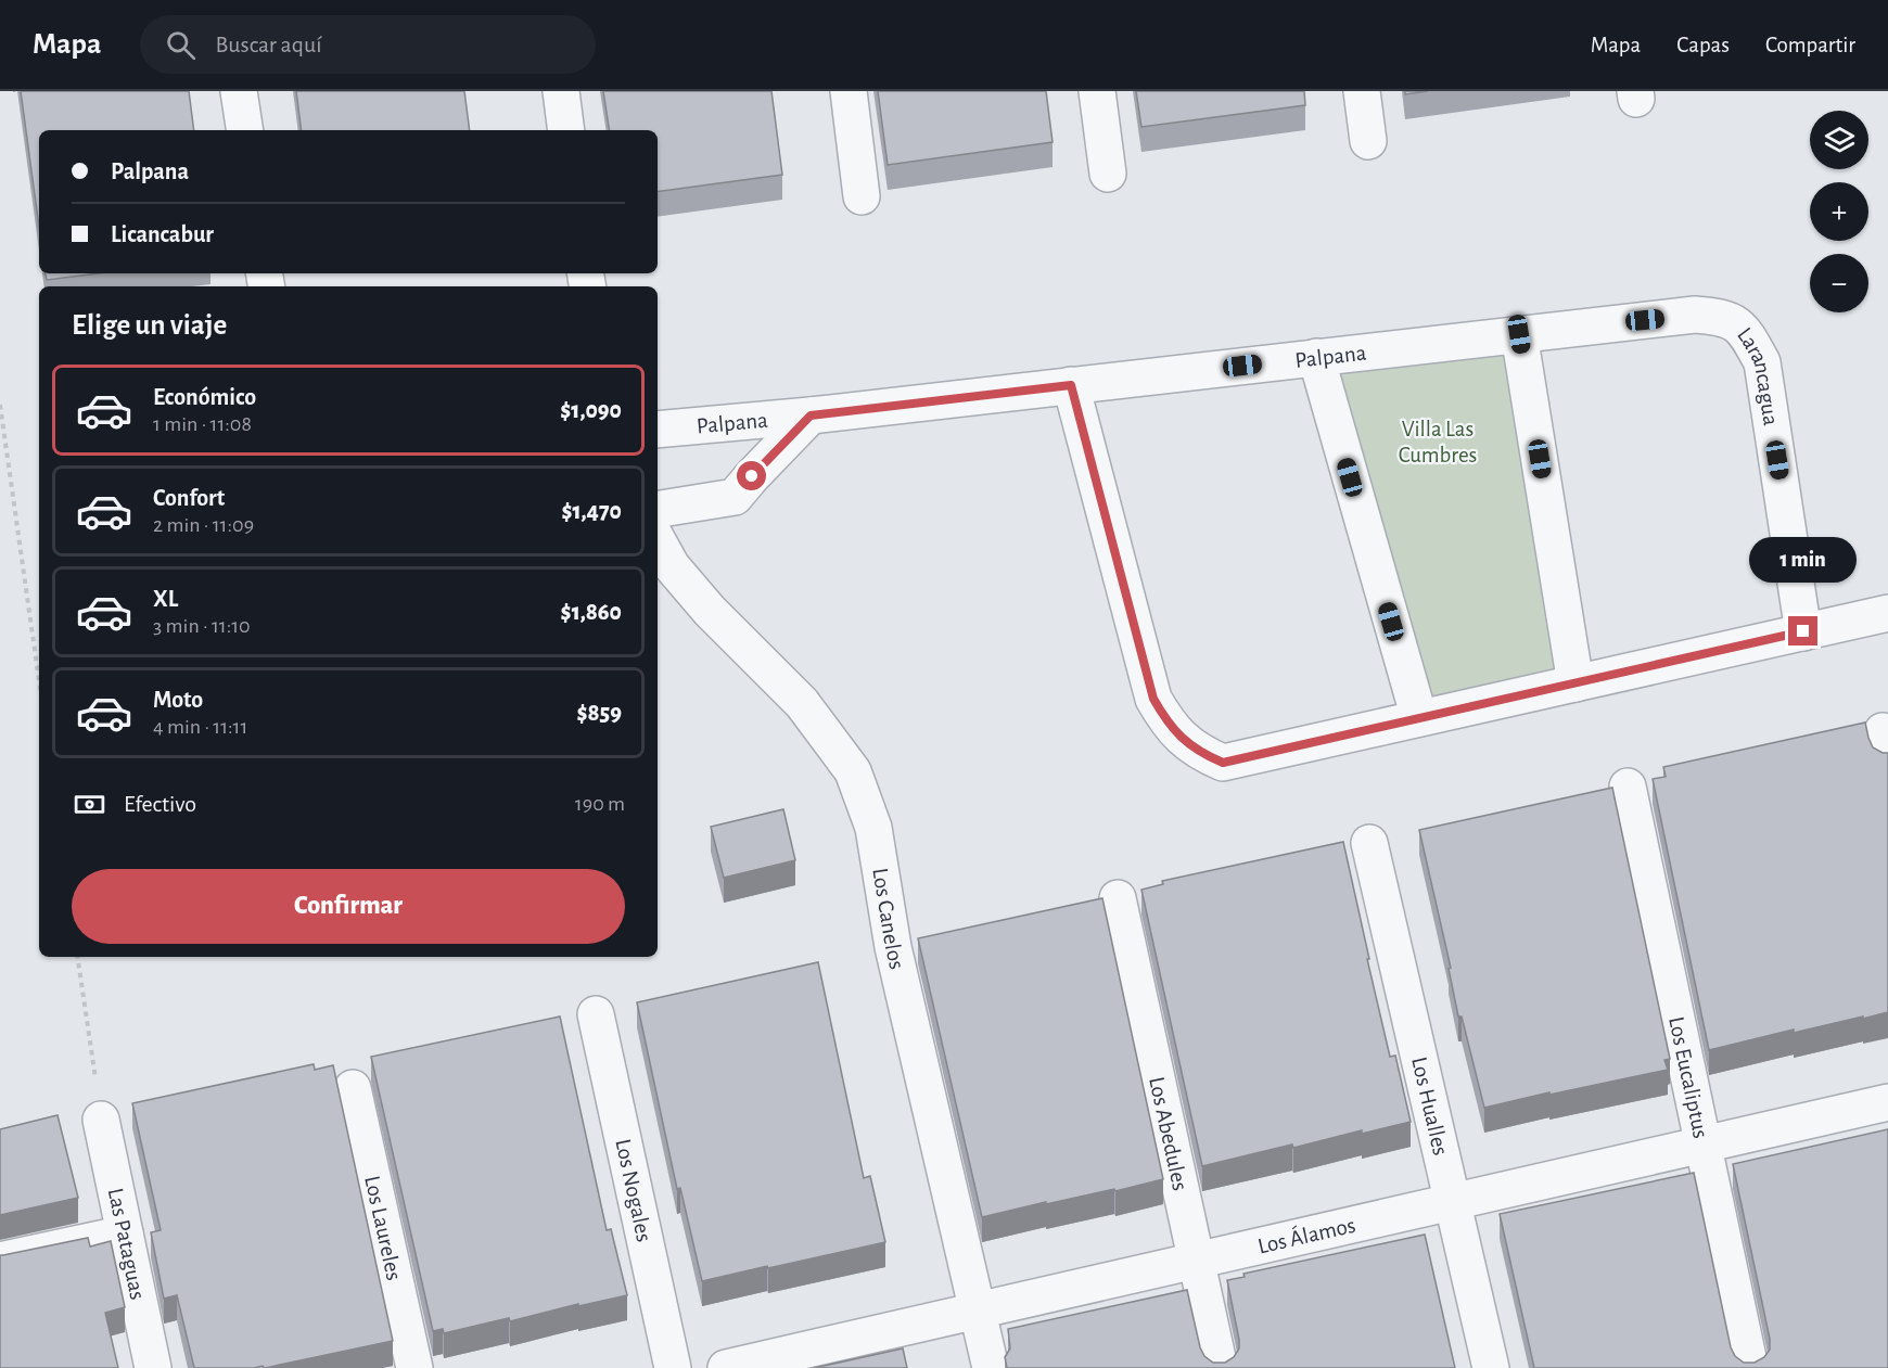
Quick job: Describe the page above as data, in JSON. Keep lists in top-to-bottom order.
{
  "streets": {
    "street": [
      "Palpana",
      "Larancagua",
      "Los Canelos",
      "Los Eucaliptus",
      "Los Hualles",
      "Los Abedules",
      "Los Nogales",
      "Los Laureles",
      "Los Álamos",
      "Las Pataguas"
    ]
  },
  "crossings": [
    ["Palpana", "Larancagua"],
    ["Los Canelos", "Los Álamos"],
    ["Los Eucaliptus", "Los Álamos"],
    ["Los Hualles", "Los Álamos"],
    ["Los Abedules", "Los Álamos"]
  ],
  "parks": ["Villa Las Cumbres"],
  "page": {
    "header": "Mapa",
    "search": "Buscar aquí",
    "nav": ["Mapa", "Capas", "Compartir"],
    "map_buttons": ["+", "−"],
    "banner": ["Palpana", "Licancabur"],
    "heading": "Elige un viaje",
    "list": [
      {
        "name": "Económico",
        "note": "1 min · 11:08",
        "value": "$1,090"
      },
      {
        "name": "Confort",
        "note": "2 min · 11:09",
        "value": "$1,470"
      },
      {
        "name": "XL",
        "note": "3 min · 11:10",
        "value": "$1,860"
      },
      {
        "name": "Moto",
        "note": "4 min · 11:11",
        "value": "$859"
      }
    ],
    "bubble": "1 min",
    "pay": ["Efectivo", "190 m"],
    "buttons": "Confirmar"
  }
}
